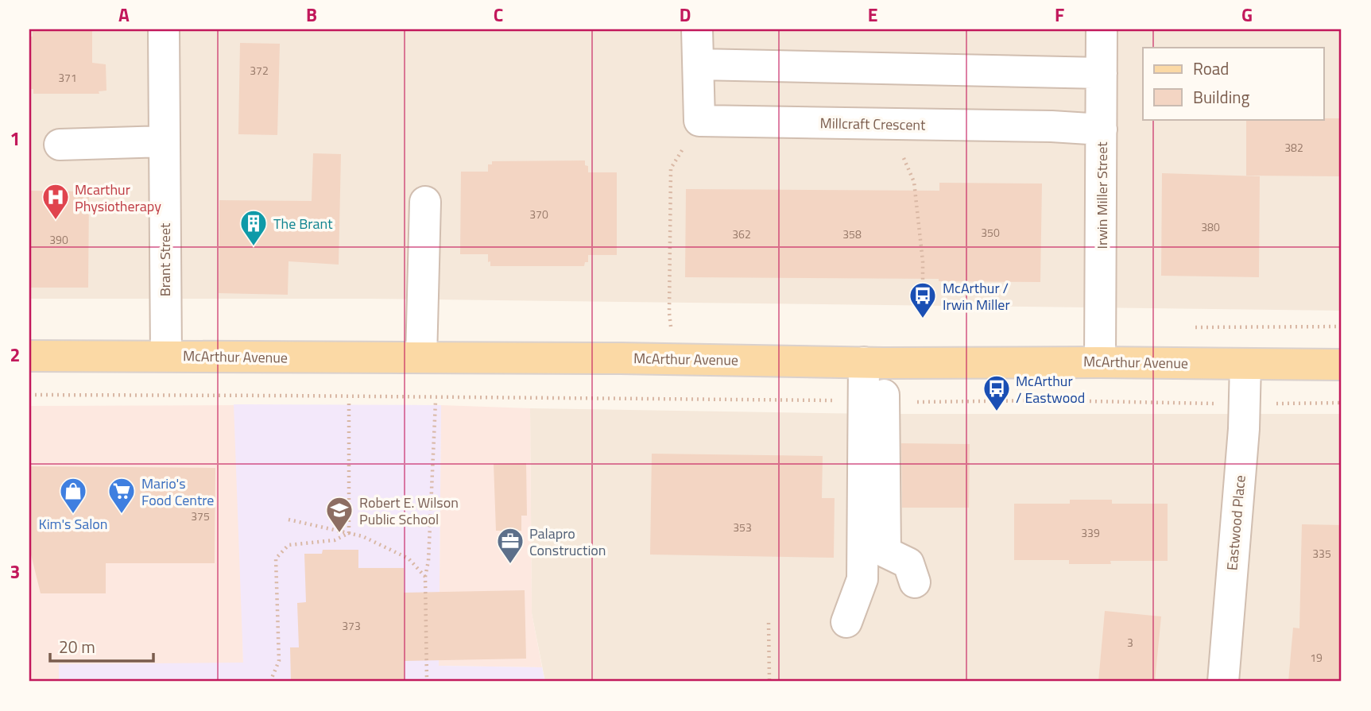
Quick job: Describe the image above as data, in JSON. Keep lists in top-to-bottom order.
{
  "streets": {
    "main road": ["McArthur Avenue"],
    "street": [
      "Millcraft Crescent",
      "Irwin Miller Street",
      "Brant Street",
      "Eastwood Place"
    ]
  },
  "crossings": [
    ["Millcraft Crescent", "Irwin Miller Street"],
    ["Irwin Miller Street", "McArthur Avenue"],
    ["Brant Street", "McArthur Avenue"],
    ["McArthur Avenue", "Eastwood Place"]
  ],
  "places": {
    "hospital": ["Mcarthur Physiotherapy"],
    "building": ["The Brant"],
    "bus stop": ["McArthur / Irwin Miller", "McArthur / Eastwood"],
    "shop": ["Kim's Salon"],
    "supermarket": ["Mario's Food Centre"],
    "school or university": ["Robert E. Wilson Public School"],
    "office": ["Palapro Construction"]
  },
  "house_numbers": [
    "372",
    "371",
    "382",
    "370",
    "380",
    "350",
    "362",
    "358",
    "390",
    "375",
    "353",
    "339",
    "335",
    "373",
    "3",
    "19"
  ],
  "legend": ["Road", "Building"],
  "scale_bar": "20 m",
  "grid": {
    "columns": [
      "A",
      "B",
      "C",
      "D",
      "E",
      "F",
      "G"
    ],
    "rows": ["1", "2", "3"]
  }
}
